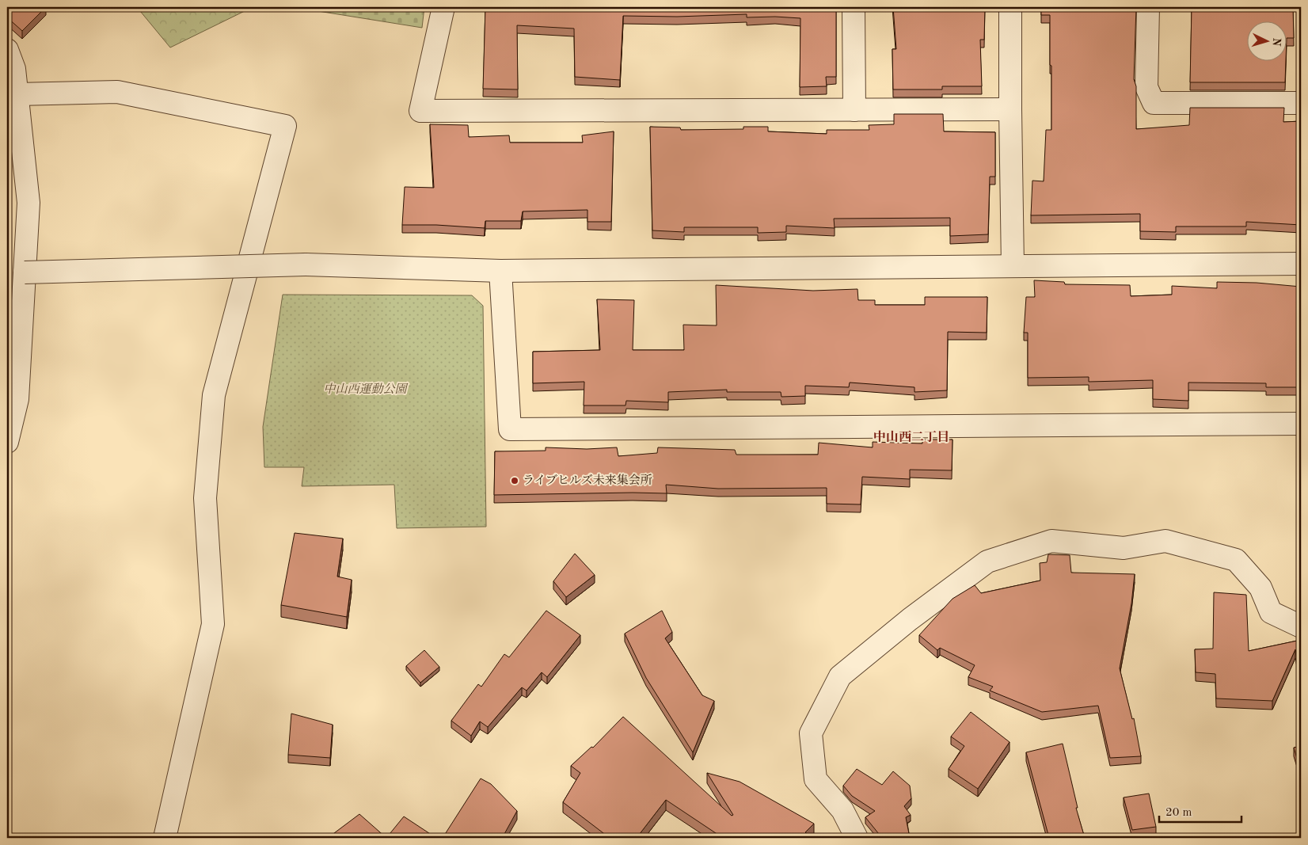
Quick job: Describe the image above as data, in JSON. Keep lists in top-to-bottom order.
{
  "districts": ["中山西二丁目"],
  "parks": ["中山西運動公園"],
  "places": ["ライブヒルズ未来集会所"],
  "scale_bar": "20 m",
  "north": "right"
}
